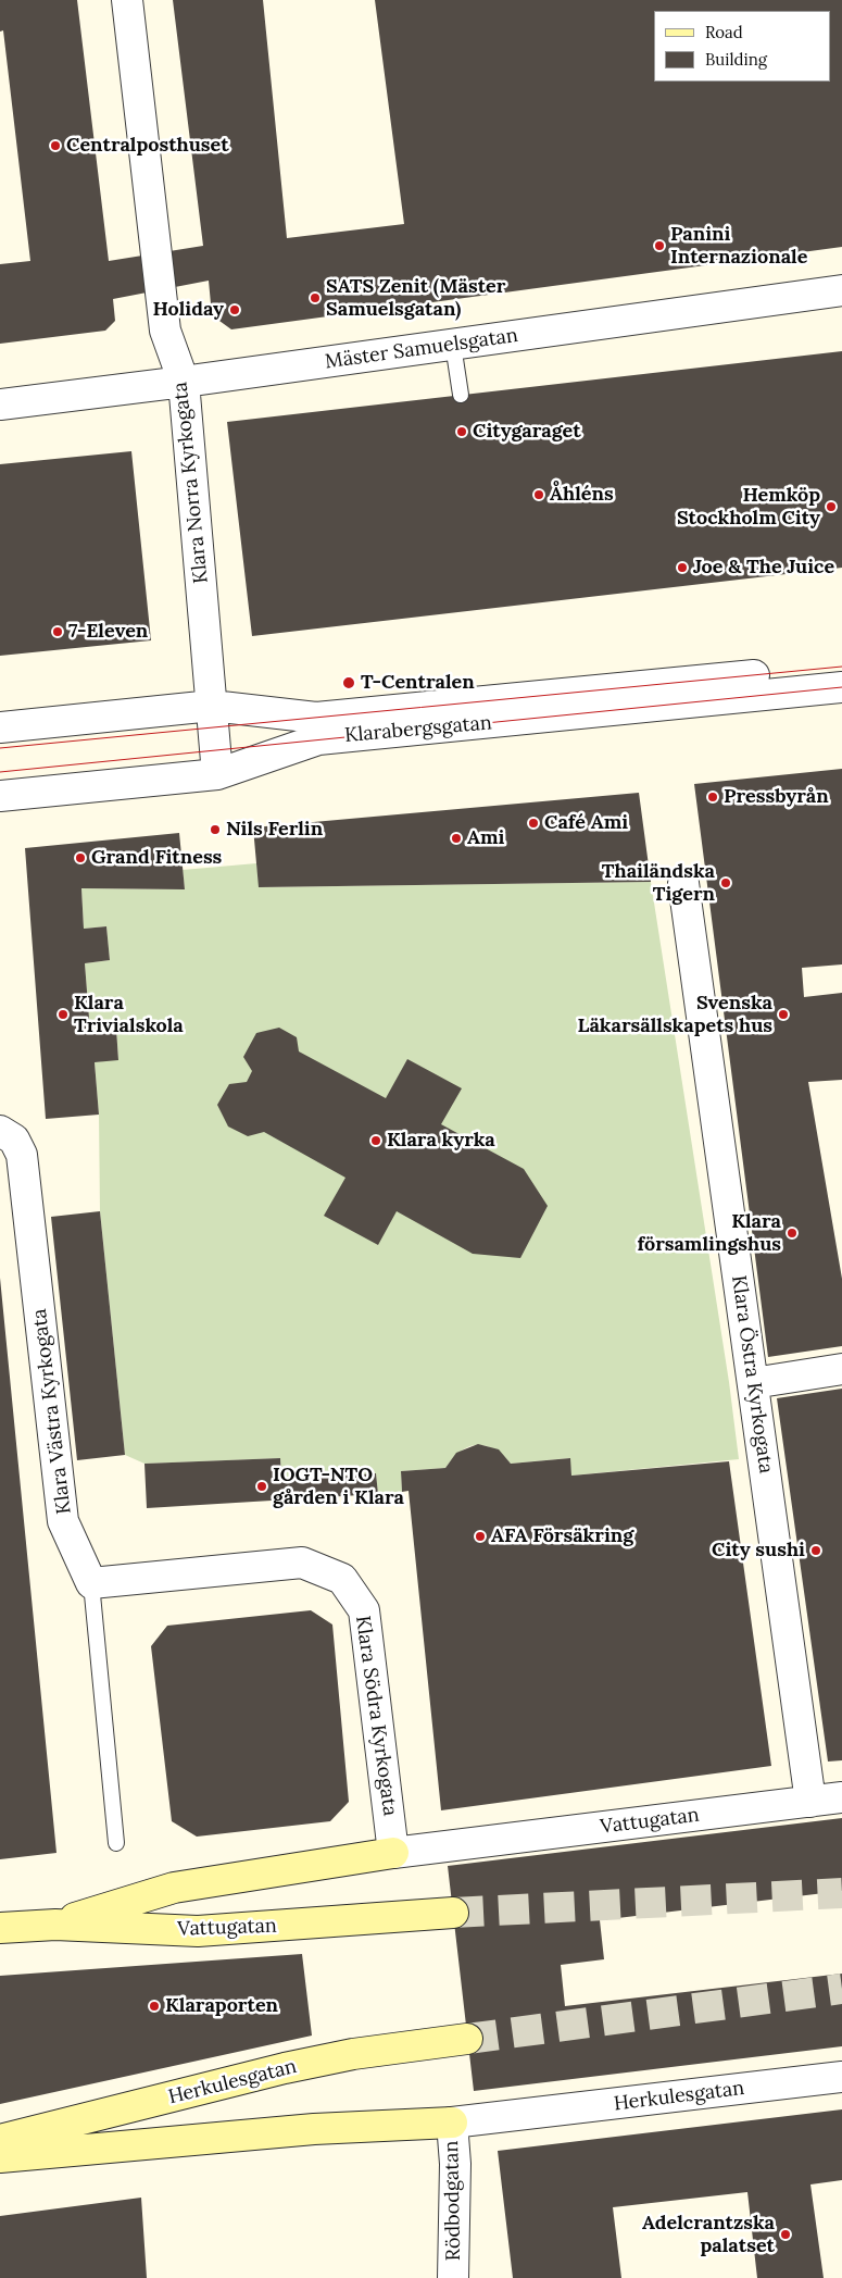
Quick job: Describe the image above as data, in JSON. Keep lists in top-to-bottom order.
{
  "streets": {
    "main road": ["Vattugatan", "Herkulesgatan"],
    "street": [
      "Mäster Samuelsgatan",
      "Klara Norra Kyrkogata",
      "Klarabergsgatan",
      "Klara Östra Kyrkogata",
      "Klara Västra Kyrkogata",
      "Klara Södra Kyrkogata",
      "Rödbodgatan"
    ]
  },
  "crossings": [
    ["Mäster Samuelsgatan", "Klara Norra Kyrkogata"],
    ["Klara Norra Kyrkogata", "Klarabergsgatan"],
    ["Klara Östra Kyrkogata", "Vattugatan"],
    ["Klara Västra Kyrkogata", "Klara Södra Kyrkogata"],
    ["Klara Södra Kyrkogata", "Vattugatan"],
    ["Herkulesgatan", "Rödbodgatan"]
  ],
  "places": [
    "Centralposthuset",
    "Panini Internazionale",
    "SATS Zenit (Mäster Samuelsgatan)",
    "Holiday",
    "Citygaraget",
    "Åhléns",
    "Hemköp Stockholm City",
    "Joe & The Juice",
    "7-Eleven",
    "T-Centralen",
    "Pressbyrån",
    "Café Ami",
    "Nils Ferlin",
    "Ami",
    "Grand Fitness",
    "Thailändska Tigern",
    "Klara Trivialskola",
    "Svenska Läkarsällskapets hus",
    "Klara kyrka",
    "Klara församlingshus",
    "IOGT-NTO gården i Klara",
    "AFA Försäkring",
    "City sushi",
    "Klaraporten",
    "Adelcrantzska palatset"
  ],
  "legend": ["Road", "Building"]
}
